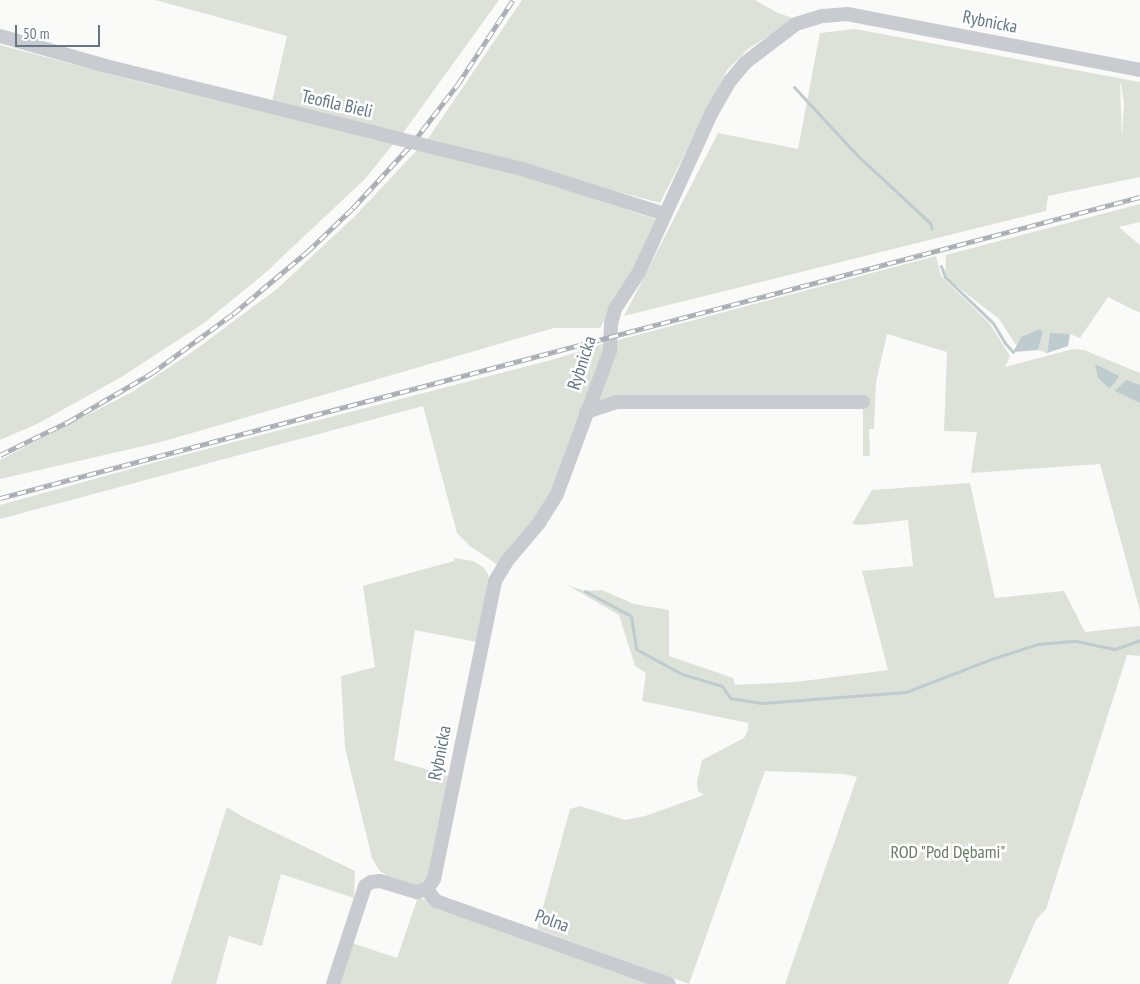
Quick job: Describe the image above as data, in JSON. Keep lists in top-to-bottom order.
{
  "streets": {
    "street": ["Rybnicka", "Teofila Bieli", "Polna"]
  },
  "crossings": [
    ["Rybnicka", "Teofila Bieli"],
    ["Rybnicka", "Polna"]
  ],
  "parks": ["ROD \"Pod Dębami\""],
  "scale_bar": "50 m"
}
